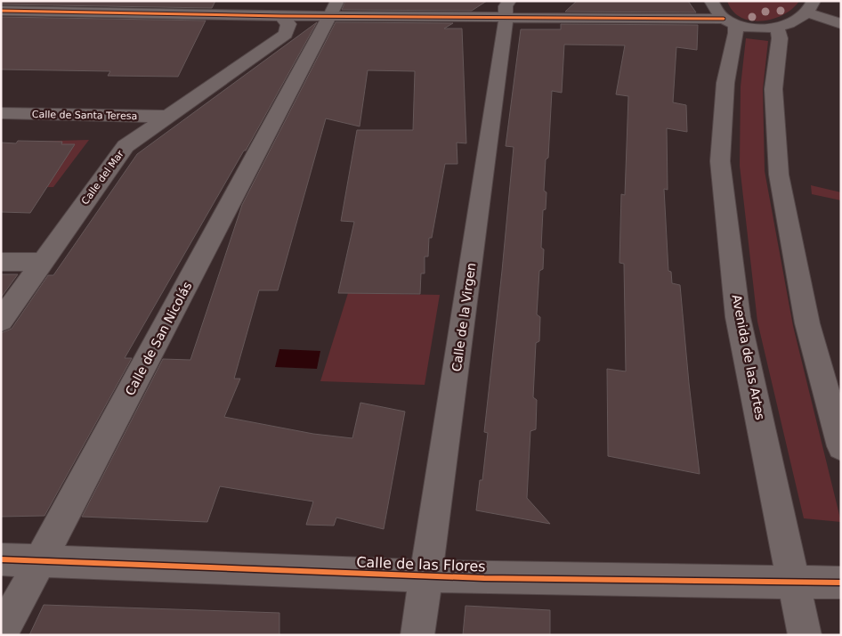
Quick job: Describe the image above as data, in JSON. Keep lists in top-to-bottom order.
{
  "streets": {
    "street": [
      "Calle de Santa Teresa",
      "Calle del Mar",
      "Calle de la Virgen",
      "Calle de San Nicolás",
      "Avenida de las Artes",
      "Calle de las Flores"
    ]
  },
  "crossings": [
    ["Calle de Santa Teresa", "Calle del Mar"],
    ["Calle del Mar", "Calle de San Nicolás"],
    ["Calle de la Virgen", "Calle de las Flores"],
    ["Calle de San Nicolás", "Calle de las Flores"],
    ["Avenida de las Artes", "Calle de las Flores"]
  ]
}
